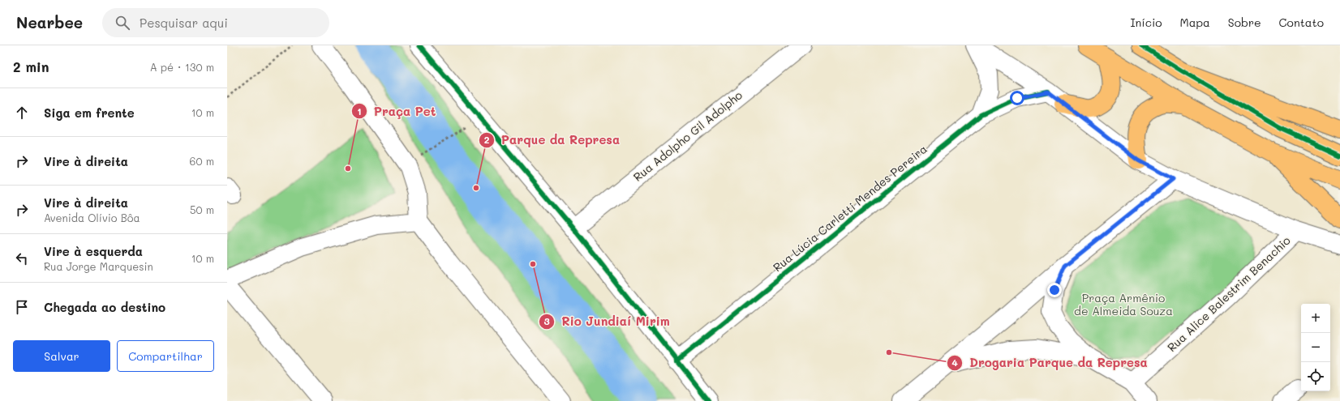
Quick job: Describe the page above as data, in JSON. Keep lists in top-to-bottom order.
{
  "streets": {
    "street": ["Rua Adolpho Gil Adolpho", "Rua Lúcia Carletti Mendes Pereira", "Rua Alice Balestrim Benachio"]
  },
  "parks": ["Praça Armênio de Almeida Souza"],
  "places": [
    "Praça Pet",
    "Parque da Represa",
    "Rio Jundiaí Mirim",
    "Drogaria Parque da Represa"
  ],
  "page": {
    "header": "Nearbee",
    "search": "Pesquisar aqui",
    "nav": [
      "Início",
      "Mapa",
      "Sobre",
      "Contato"
    ],
    "heading": ["2 min", "A pé · 130 m"],
    "list": [
      ["Siga em frente", "10 m"],
      ["Vire à direita", "60 m"],
      ["Vire à direita", "Avenida Olívio Bôa", "50 m"],
      ["Vire à esquerda", "Rua Jorge Marquesin", "10 m"],
      "Chegada ao destino"
    ],
    "map_buttons": ["+", "−"],
    "buttons": ["Salvar", "Compartilhar"]
  }
}
